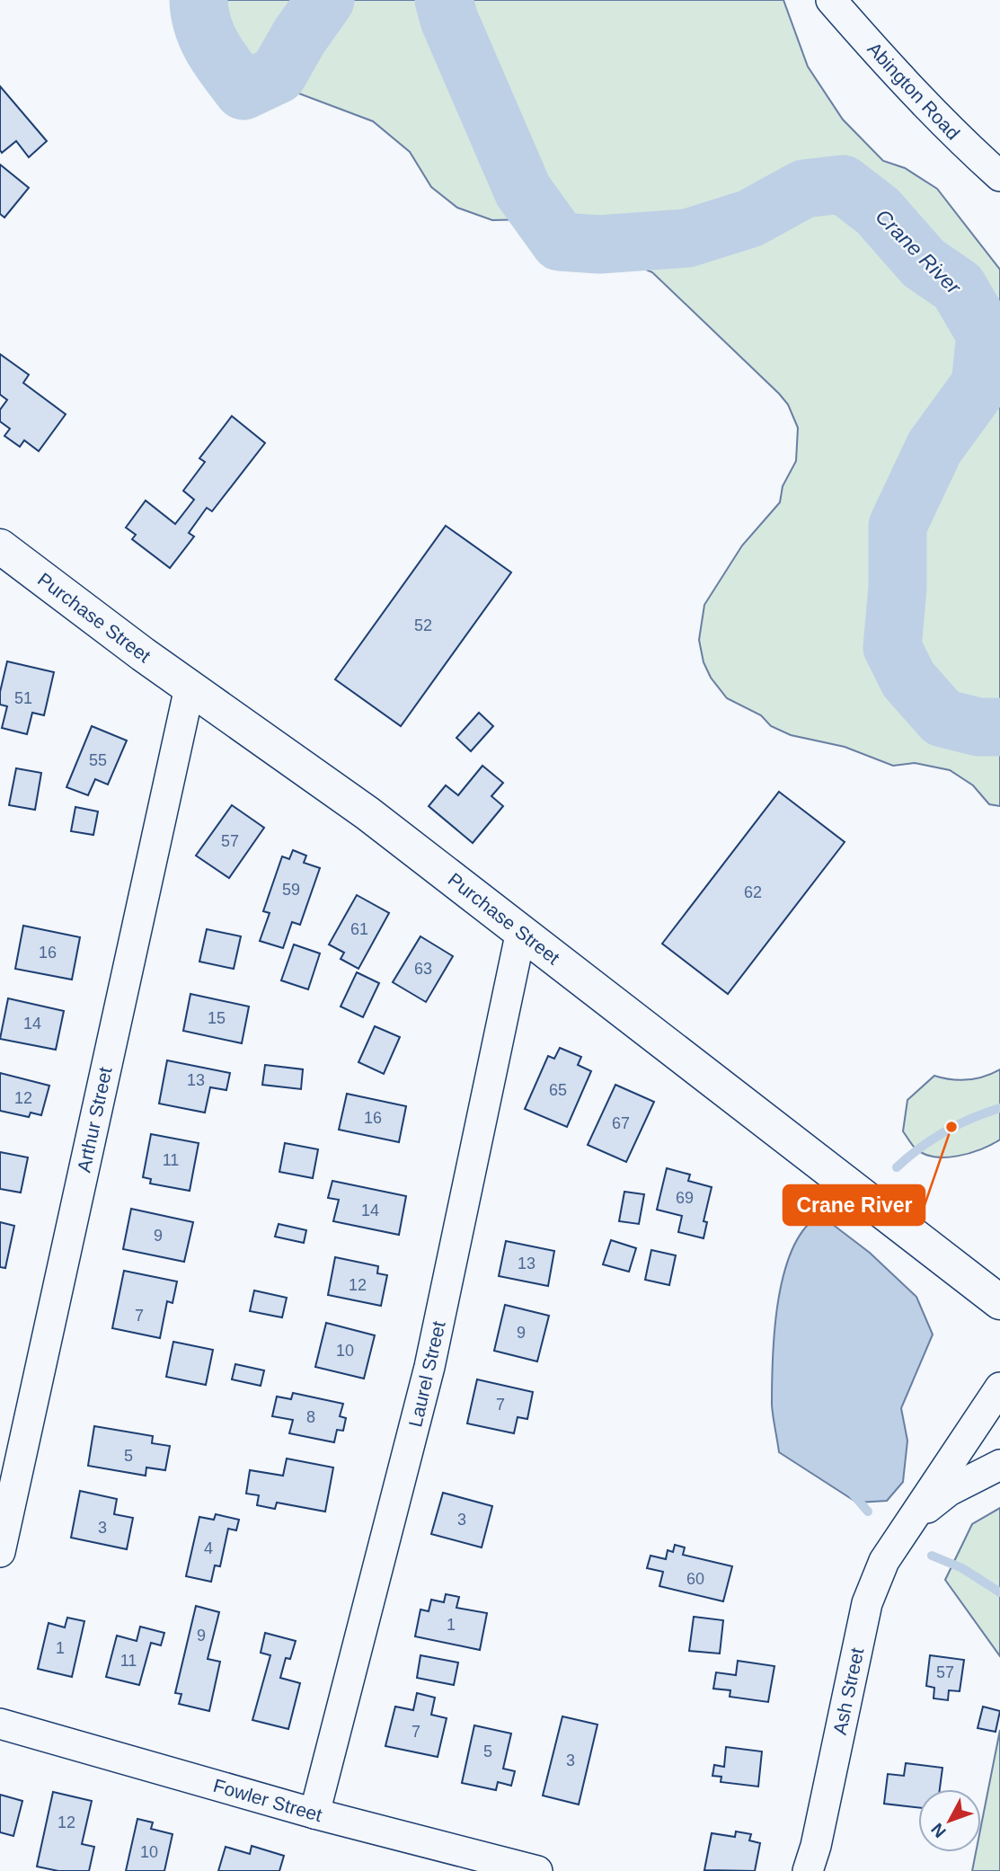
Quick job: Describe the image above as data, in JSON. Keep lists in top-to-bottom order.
{
  "streets": {
    "street": [
      "Abington Road",
      "Purchase Street",
      "Arthur Street",
      "Laurel Street",
      "Ash Street",
      "Fowler Street"
    ]
  },
  "crossings": [
    ["Purchase Street", "Arthur Street"],
    ["Purchase Street", "Laurel Street"],
    ["Laurel Street", "Fowler Street"]
  ],
  "water": ["Crane River"],
  "places": ["Crane River"],
  "house_numbers": [
    "52",
    "51",
    "55",
    "57",
    "59",
    "62",
    "61",
    "16",
    "63",
    "15",
    "14",
    "13",
    "65",
    "12",
    "16",
    "67",
    "11",
    "69",
    "14",
    "9",
    "13",
    "12",
    "7",
    "9",
    "10",
    "7",
    "8",
    "5",
    "3",
    "3",
    "4",
    "60",
    "1",
    "9",
    "1",
    "11",
    "57",
    "7",
    "5",
    "3",
    "12",
    "10"
  ],
  "north": "bottom left"
}
